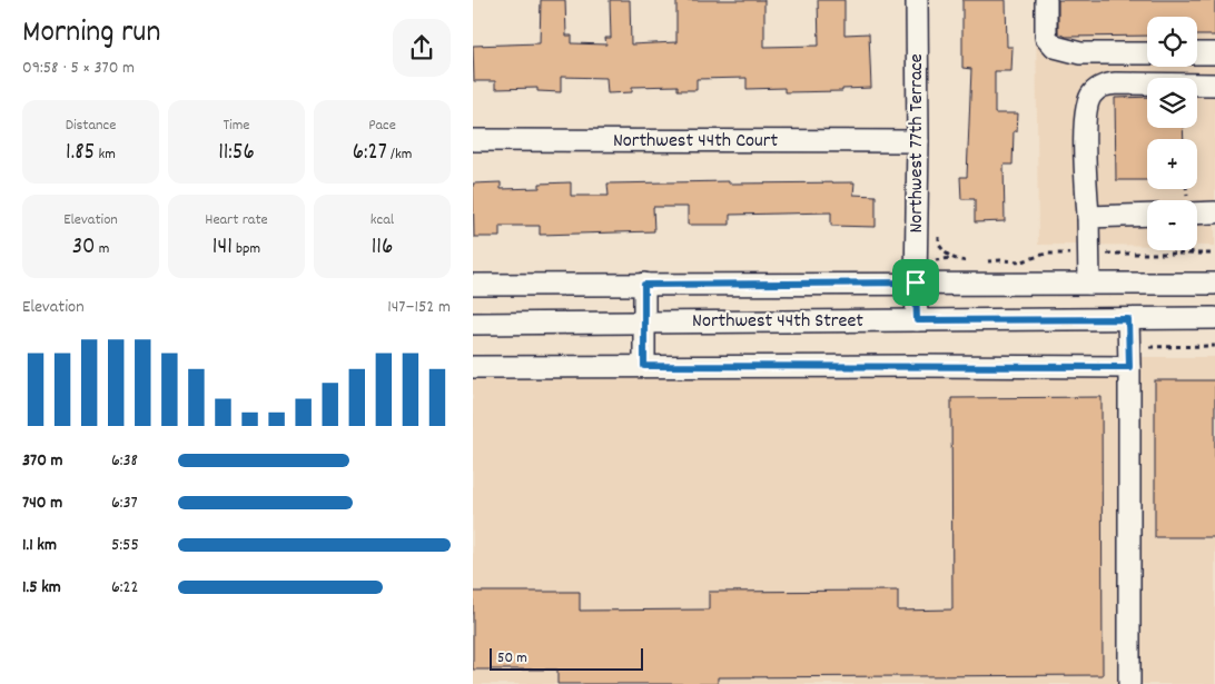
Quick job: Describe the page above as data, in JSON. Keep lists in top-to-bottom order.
{
  "streets": {
    "street": ["Northwest 44th Court", "Northwest 77th Terrace", "Northwest 44th Street"]
  },
  "crossings": [
    ["Northwest 44th Court", "Northwest 77th Terrace"],
    ["Northwest 77th Terrace", "Northwest 44th Street"]
  ],
  "scale_bar": "50 m",
  "page": {
    "heading": ["Morning run", "09:58 · 5 × 370 m"],
    "map_buttons": ["+", "−"],
    "stats": [
      ["Distance", "1.85 km"],
      ["Time", "11:56"],
      ["Pace", "6:27 /km"],
      ["Elevation", "30 m"],
      ["Heart rate", "141 bpm"],
      ["kcal", "116"]
    ],
    "chart": ["Elevation", "147–152 m"],
    "list": [
      {
        "name": "370 m",
        "note": "6:38"
      },
      {
        "name": "740 m",
        "note": "6:37"
      },
      {
        "name": "1.1 km",
        "note": "5:55"
      },
      {
        "name": "1.5 km",
        "note": "6:22"
      }
    ],
    "scale": "50 m"
  }
}
